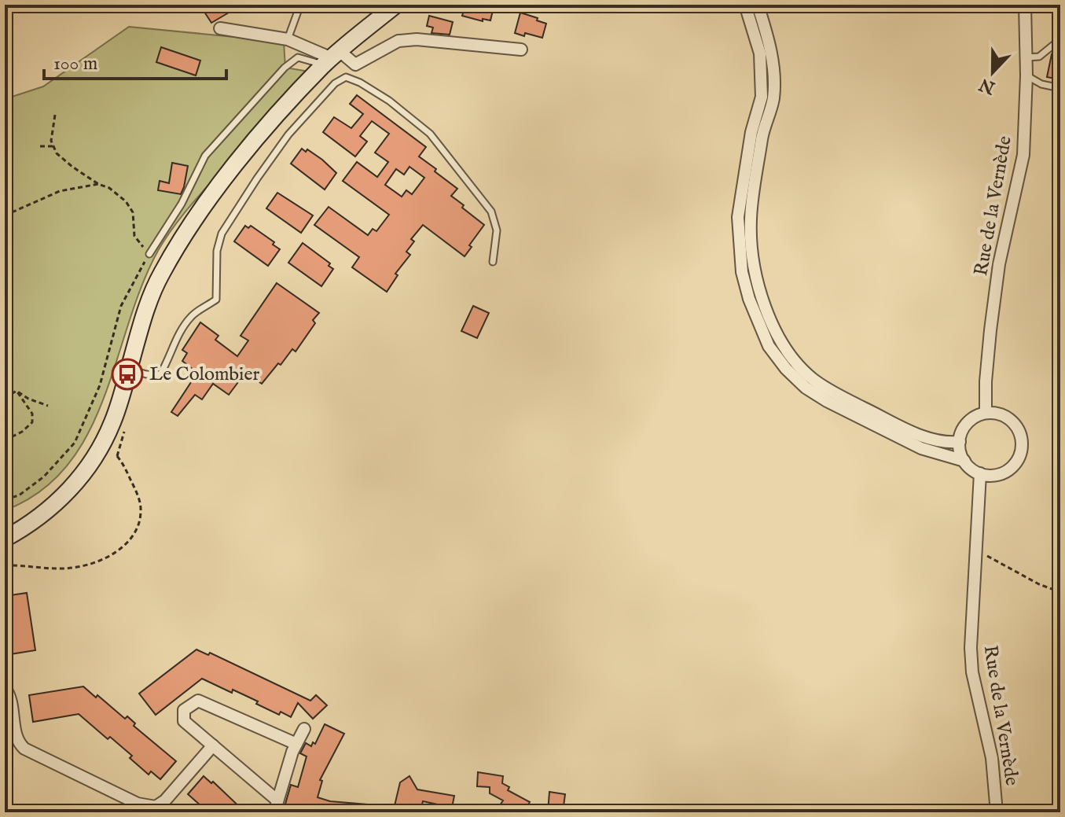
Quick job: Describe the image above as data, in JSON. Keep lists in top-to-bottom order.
{
  "streets": {
    "street": ["Rue de la Vernède"]
  },
  "places": {
    "bus stop": ["Le Colombier"]
  },
  "scale_bar": "100 m",
  "north": "bottom"
}
